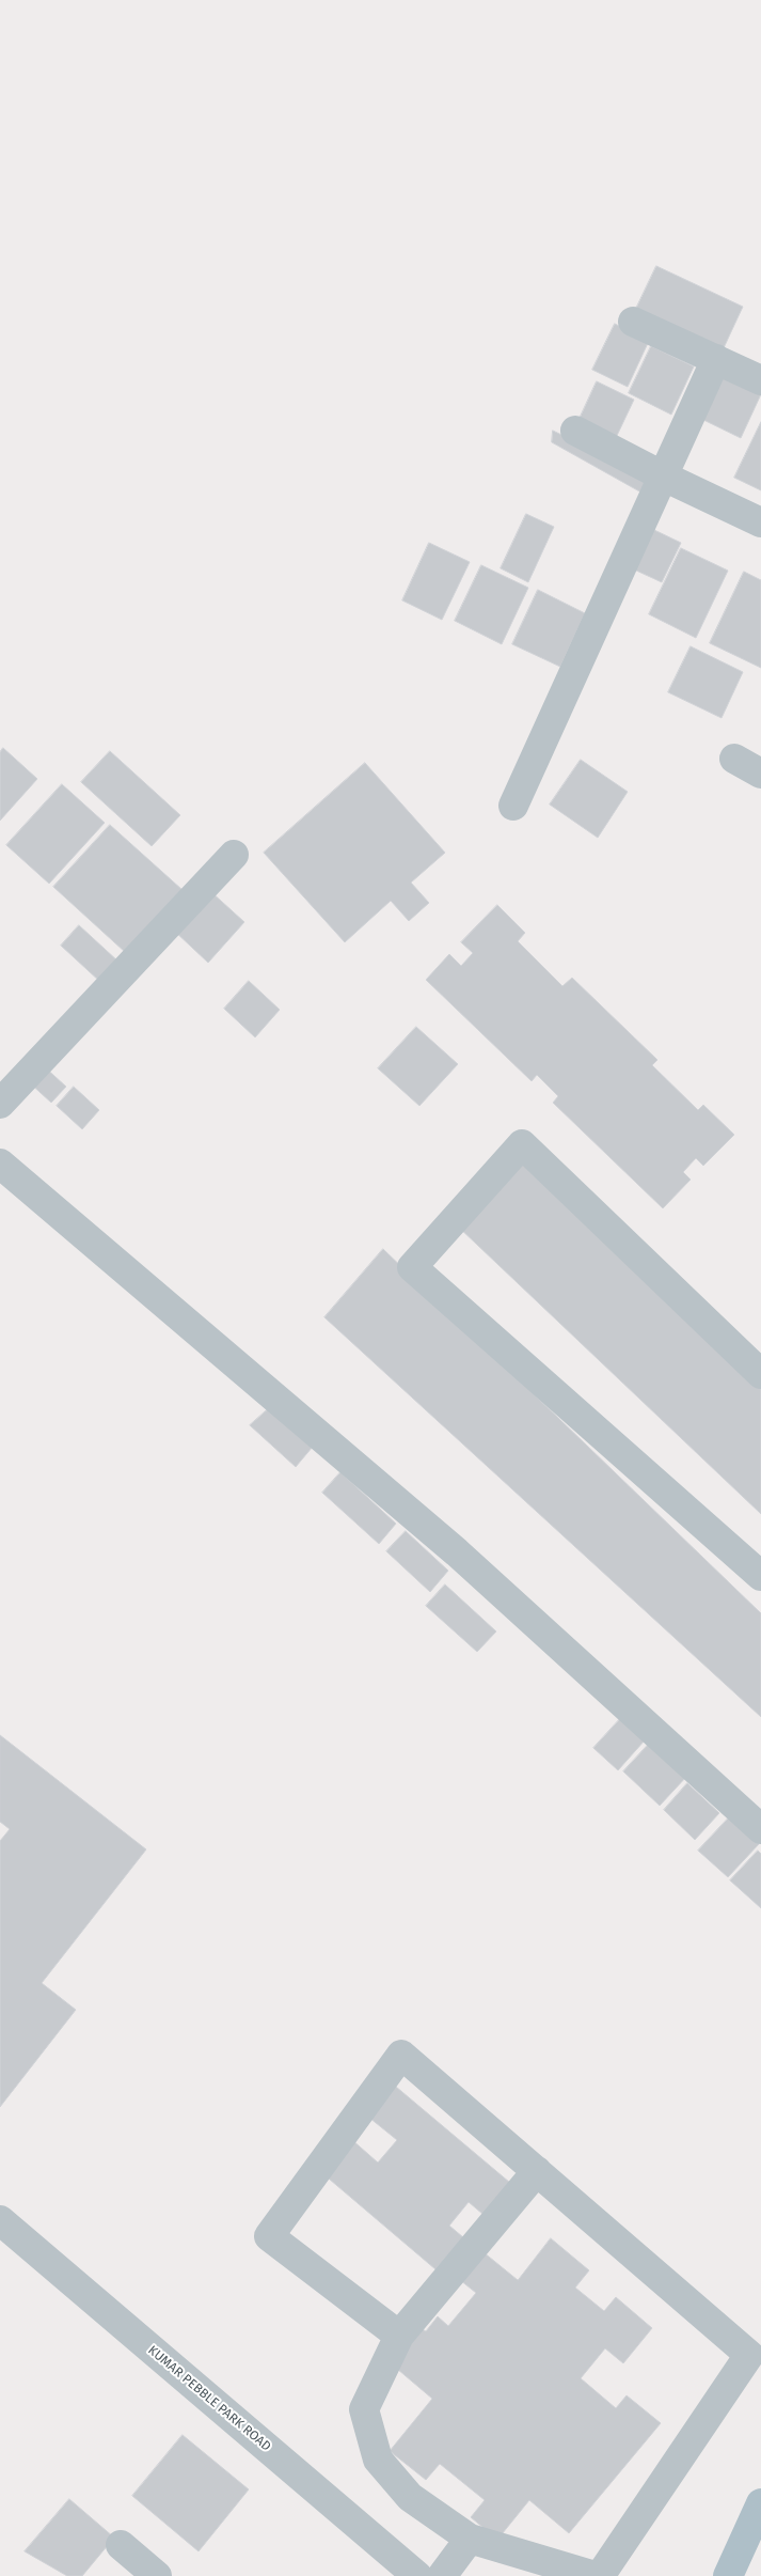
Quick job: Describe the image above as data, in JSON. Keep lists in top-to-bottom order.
{
  "streets": {
    "street": ["KUMAR PEBBLE PARK ROAD"]
  }
}
